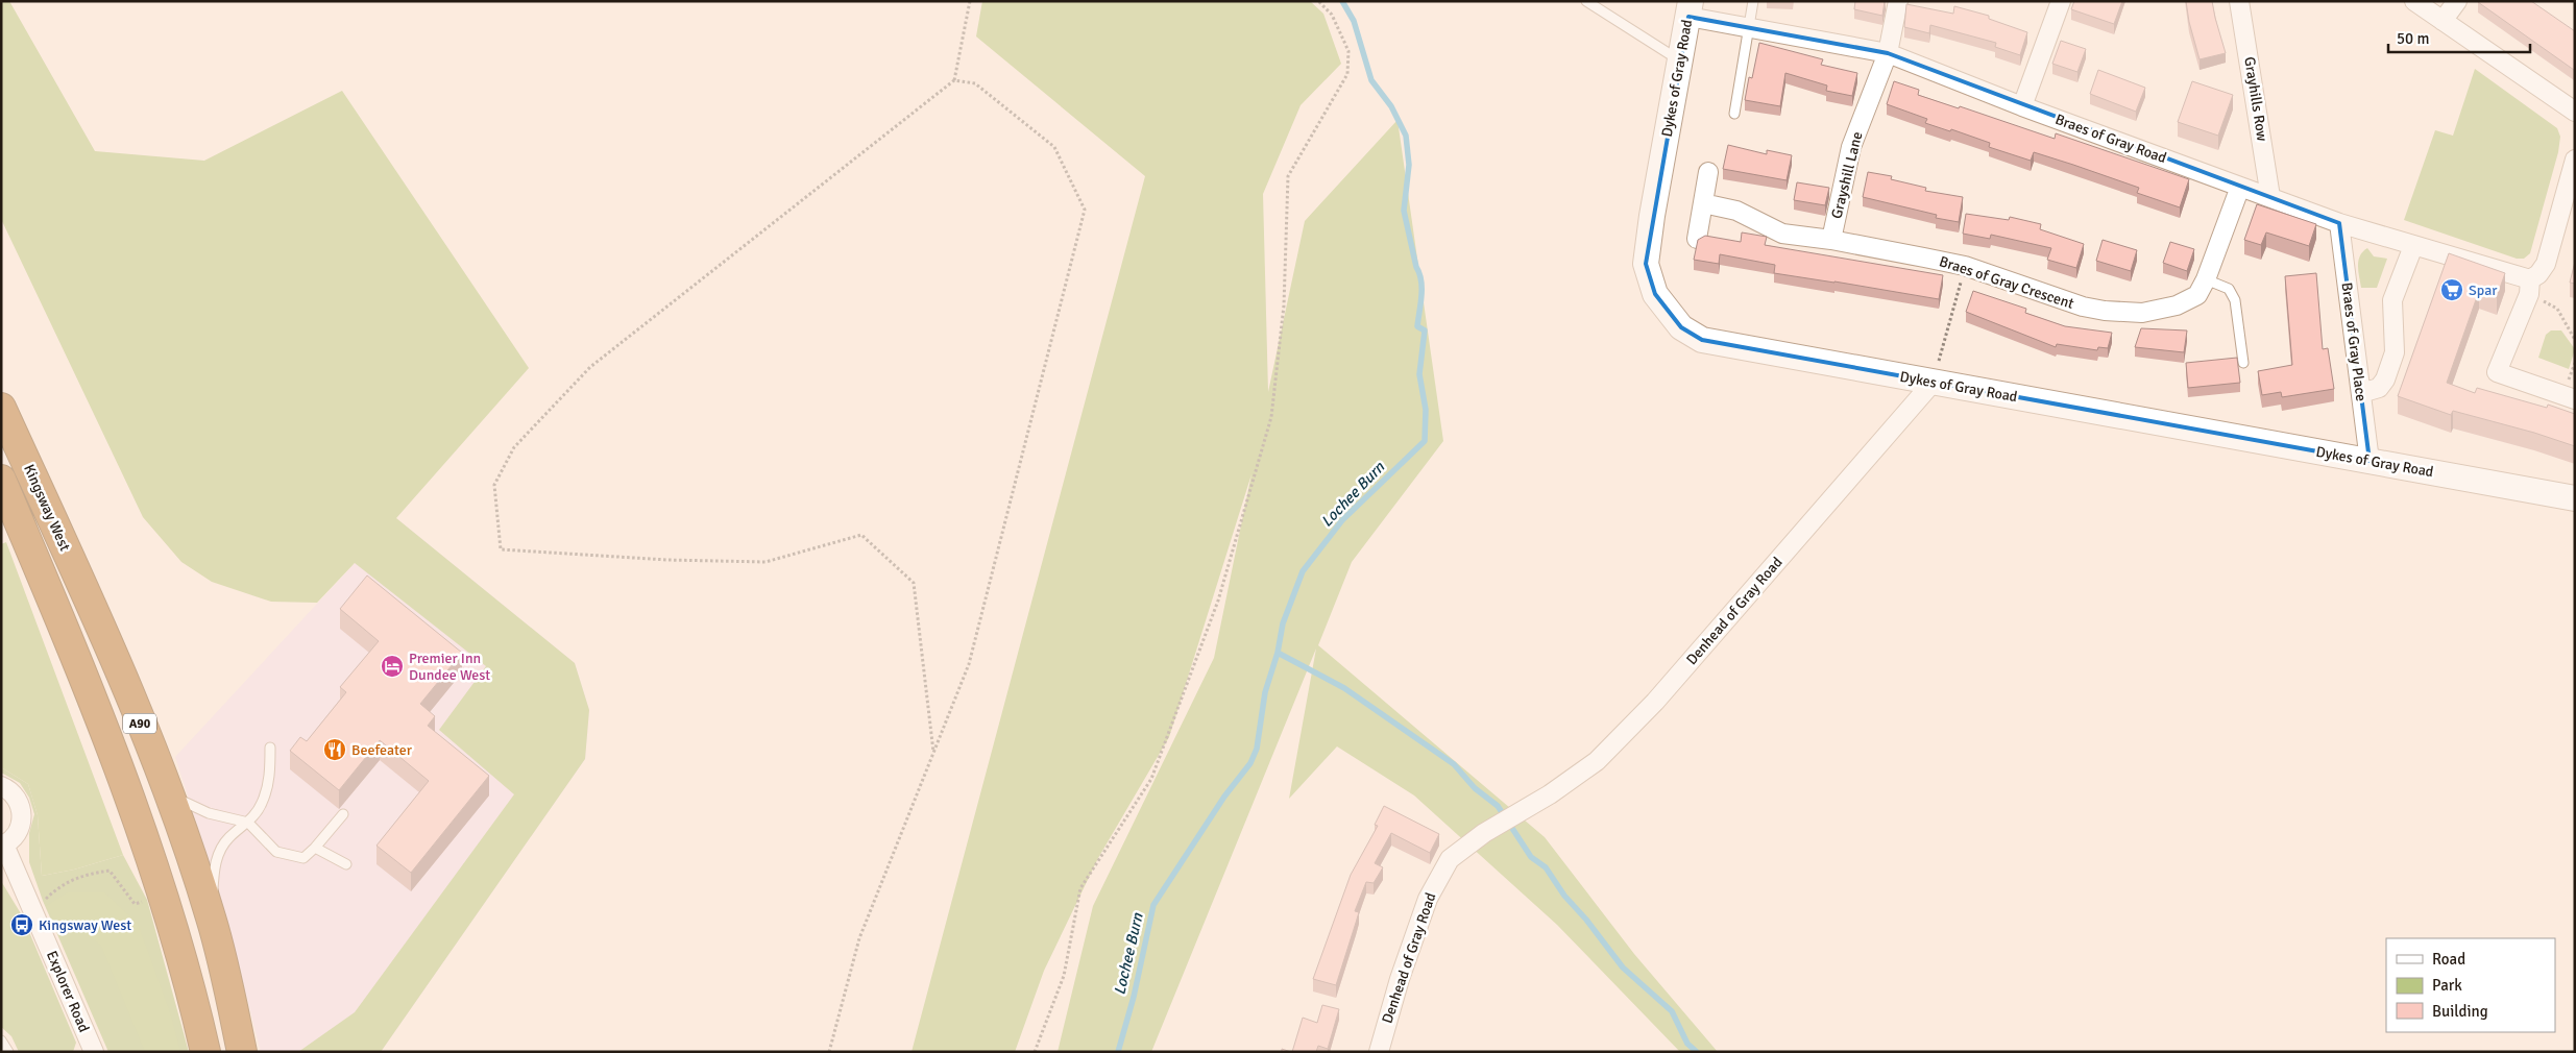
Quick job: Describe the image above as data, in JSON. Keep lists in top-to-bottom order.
{
  "streets": {
    "highway": ["Kingsway West", "A90"],
    "street": [
      "Dykes of Gray Road",
      "Grayhills Row",
      "Braes of Gray Road",
      "Grayshill Lane",
      "Braes of Gray Crescent",
      "Braes of Gray Place",
      "Denhead of Gray Road",
      "Explorer Road"
    ]
  },
  "crossings": [
    ["Dykes of Gray Road", "Braes of Gray Road"],
    ["Dykes of Gray Road", "Braes of Gray Place"],
    ["Dykes of Gray Road", "Denhead of Gray Road"],
    ["Grayhills Row", "Braes of Gray Road"],
    ["Braes of Gray Road", "Grayshill Lane"],
    ["Braes of Gray Road", "Braes of Gray Crescent"],
    ["Braes of Gray Road", "Braes of Gray Place"],
    ["Grayshill Lane", "Braes of Gray Crescent"]
  ],
  "water": ["Lochee Burn"],
  "places": {
    "supermarket": ["Spar"],
    "hotel": ["Premier Inn Dundee West"],
    "restaurant": ["Beefeater"],
    "bus stop": ["Kingsway West"]
  },
  "legend": ["Road", "Park", "Building"],
  "scale_bar": "50 m"
}
